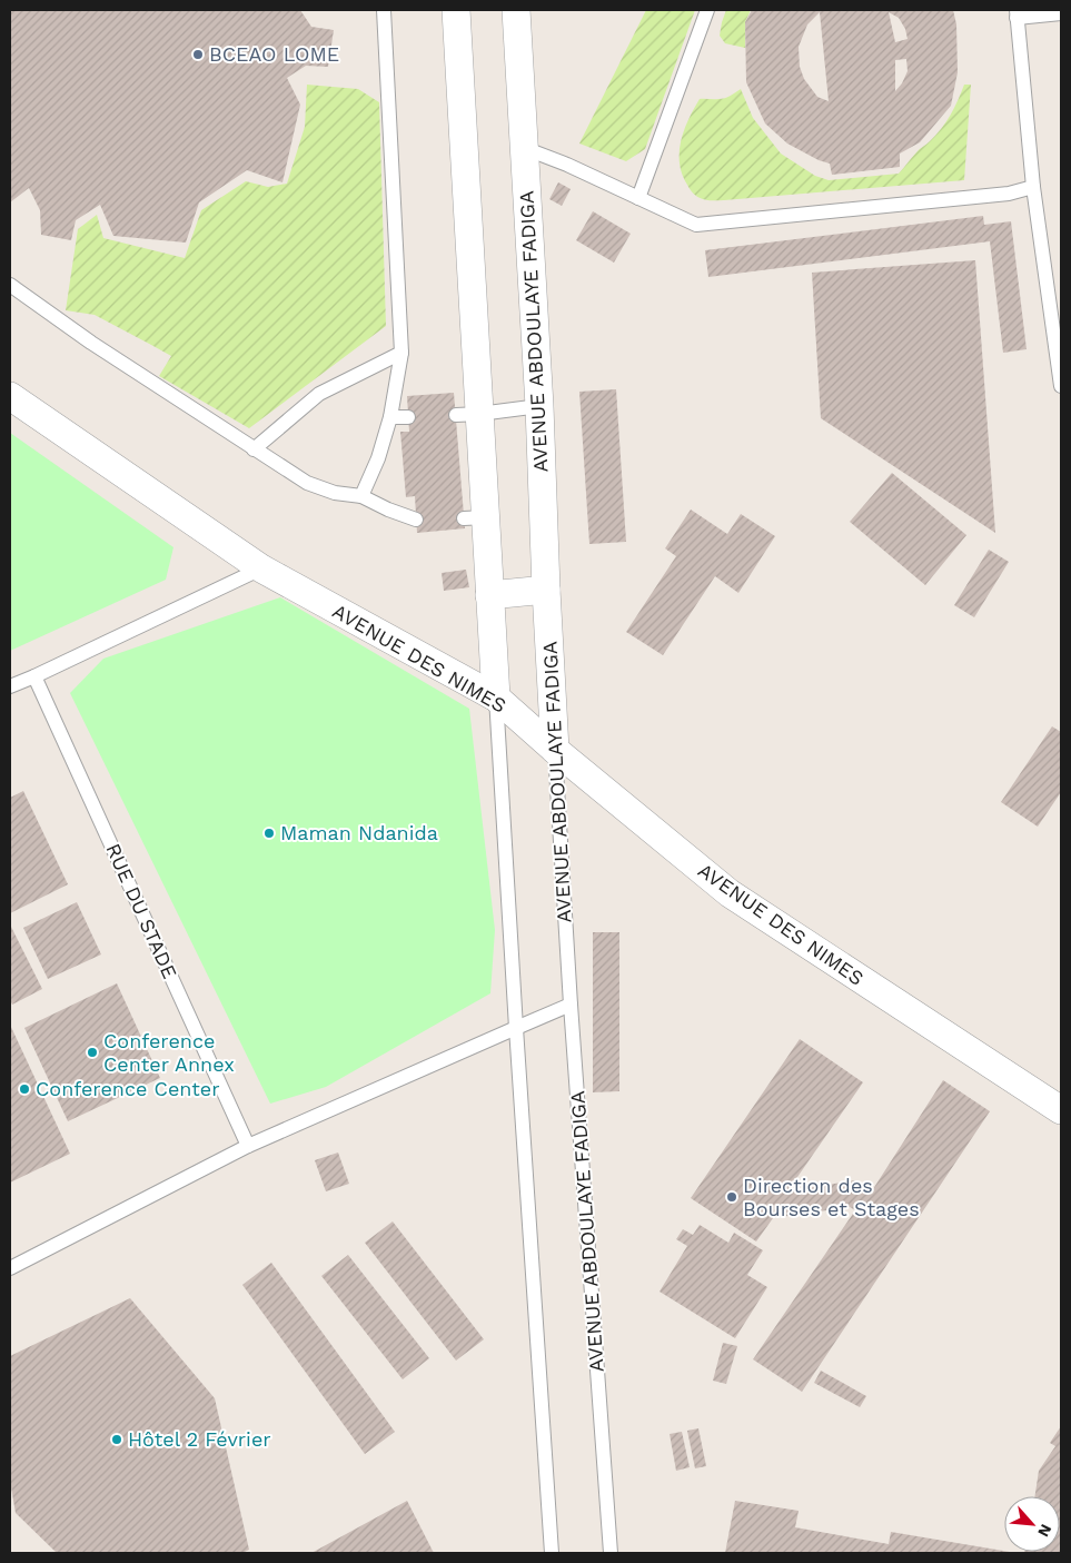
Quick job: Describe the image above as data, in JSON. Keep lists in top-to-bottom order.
{
  "streets": {
    "street": ["AVENUE ABDOULAYE FADIGA", "AVENUE DES NIMES"],
    "lane": ["RUE DU STADE"]
  },
  "crossings": [
    ["AVENUE ABDOULAYE FADIGA", "AVENUE DES NIMES"]
  ],
  "places": [
    "BCEAO LOME",
    "Maman Ndanida",
    "Conference Center Annex",
    "Conference Center",
    "Direction des Bourses et Stages",
    "Hôtel 2 Février"
  ],
  "north": "bottom right"
}
